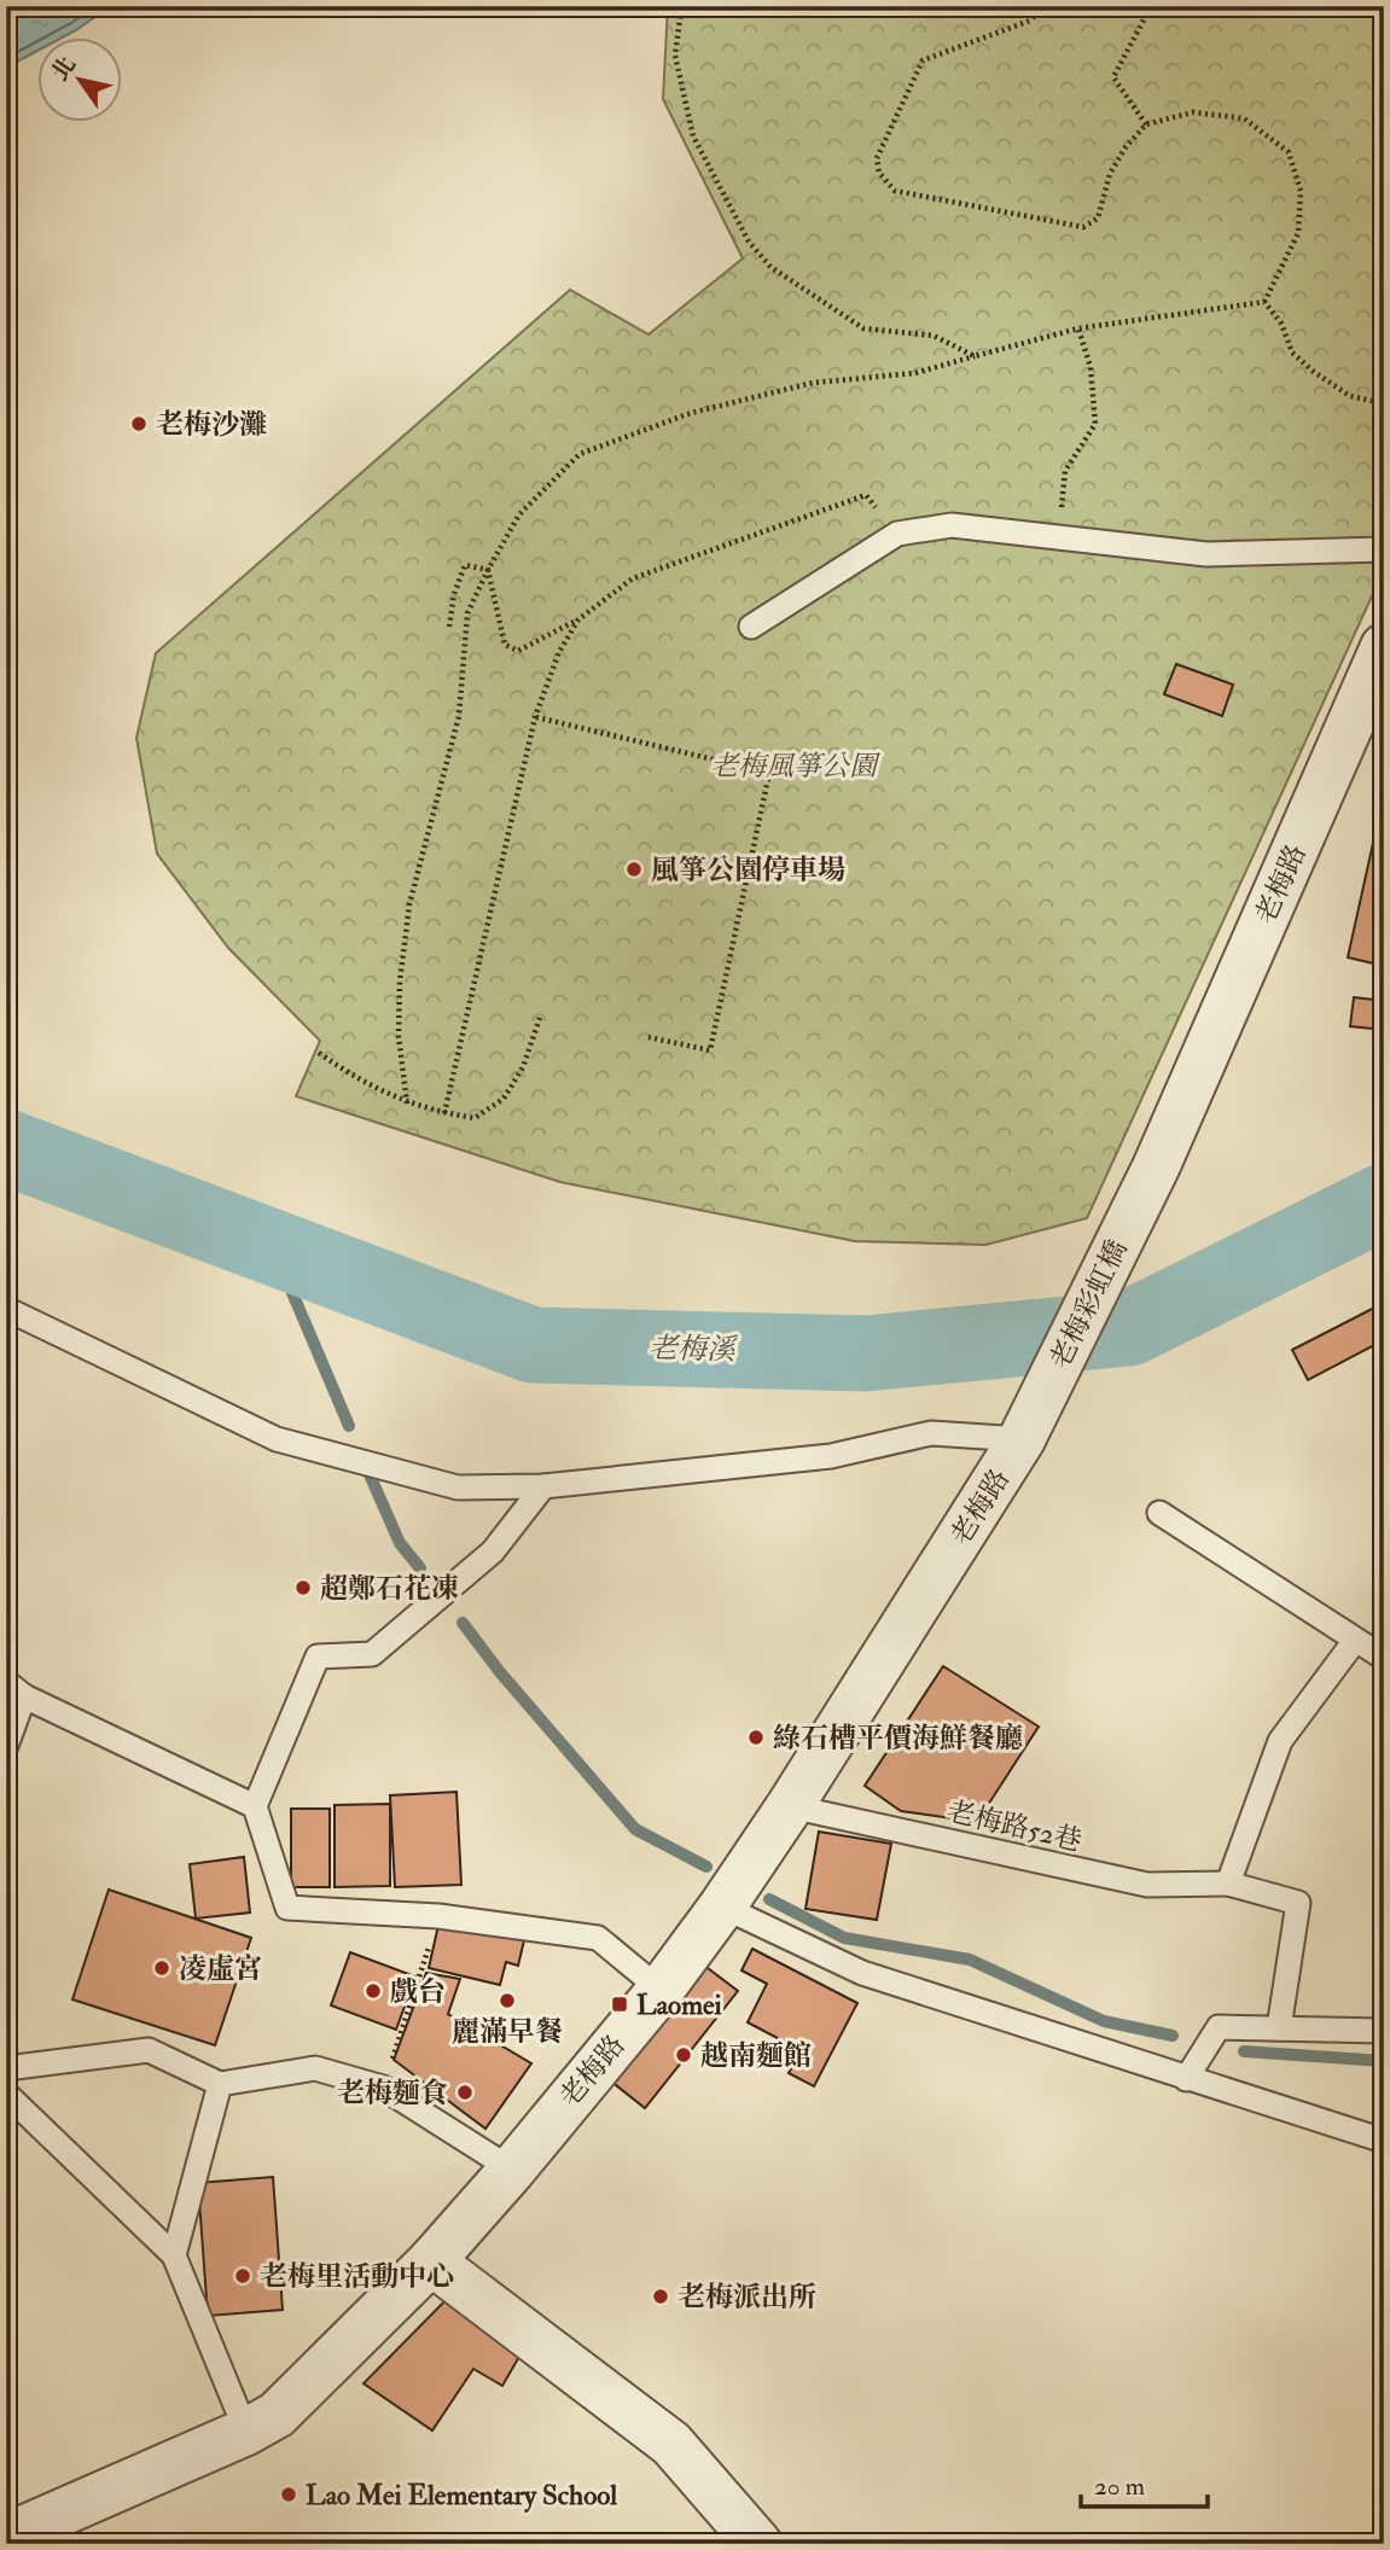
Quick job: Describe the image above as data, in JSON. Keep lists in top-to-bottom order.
{
  "streets": {
    "street": ["老梅路", "老梅彩虹橋"],
    "lane": ["老梅路52巷"]
  },
  "crossings": [
    ["老梅路", "老梅彩虹橋"],
    ["老梅路", "老梅路52巷"]
  ],
  "water": ["老梅溪"],
  "parks": ["老梅風箏公園"],
  "places": {
    "other": [
      "老梅沙灘",
      "風箏公園停車場",
      "超鄭石花凍",
      "綠石槽平價海鮮餐廳",
      "凌虛宮",
      "戲台",
      "麗滿早餐",
      "越南麵館",
      "老梅麵食",
      "老梅里活動中心",
      "老梅派出所",
      "Lao Mei Elementary School"
    ],
    "transit": ["Laomei"]
  },
  "scale_bar": "20 m",
  "north": "top left"
}
